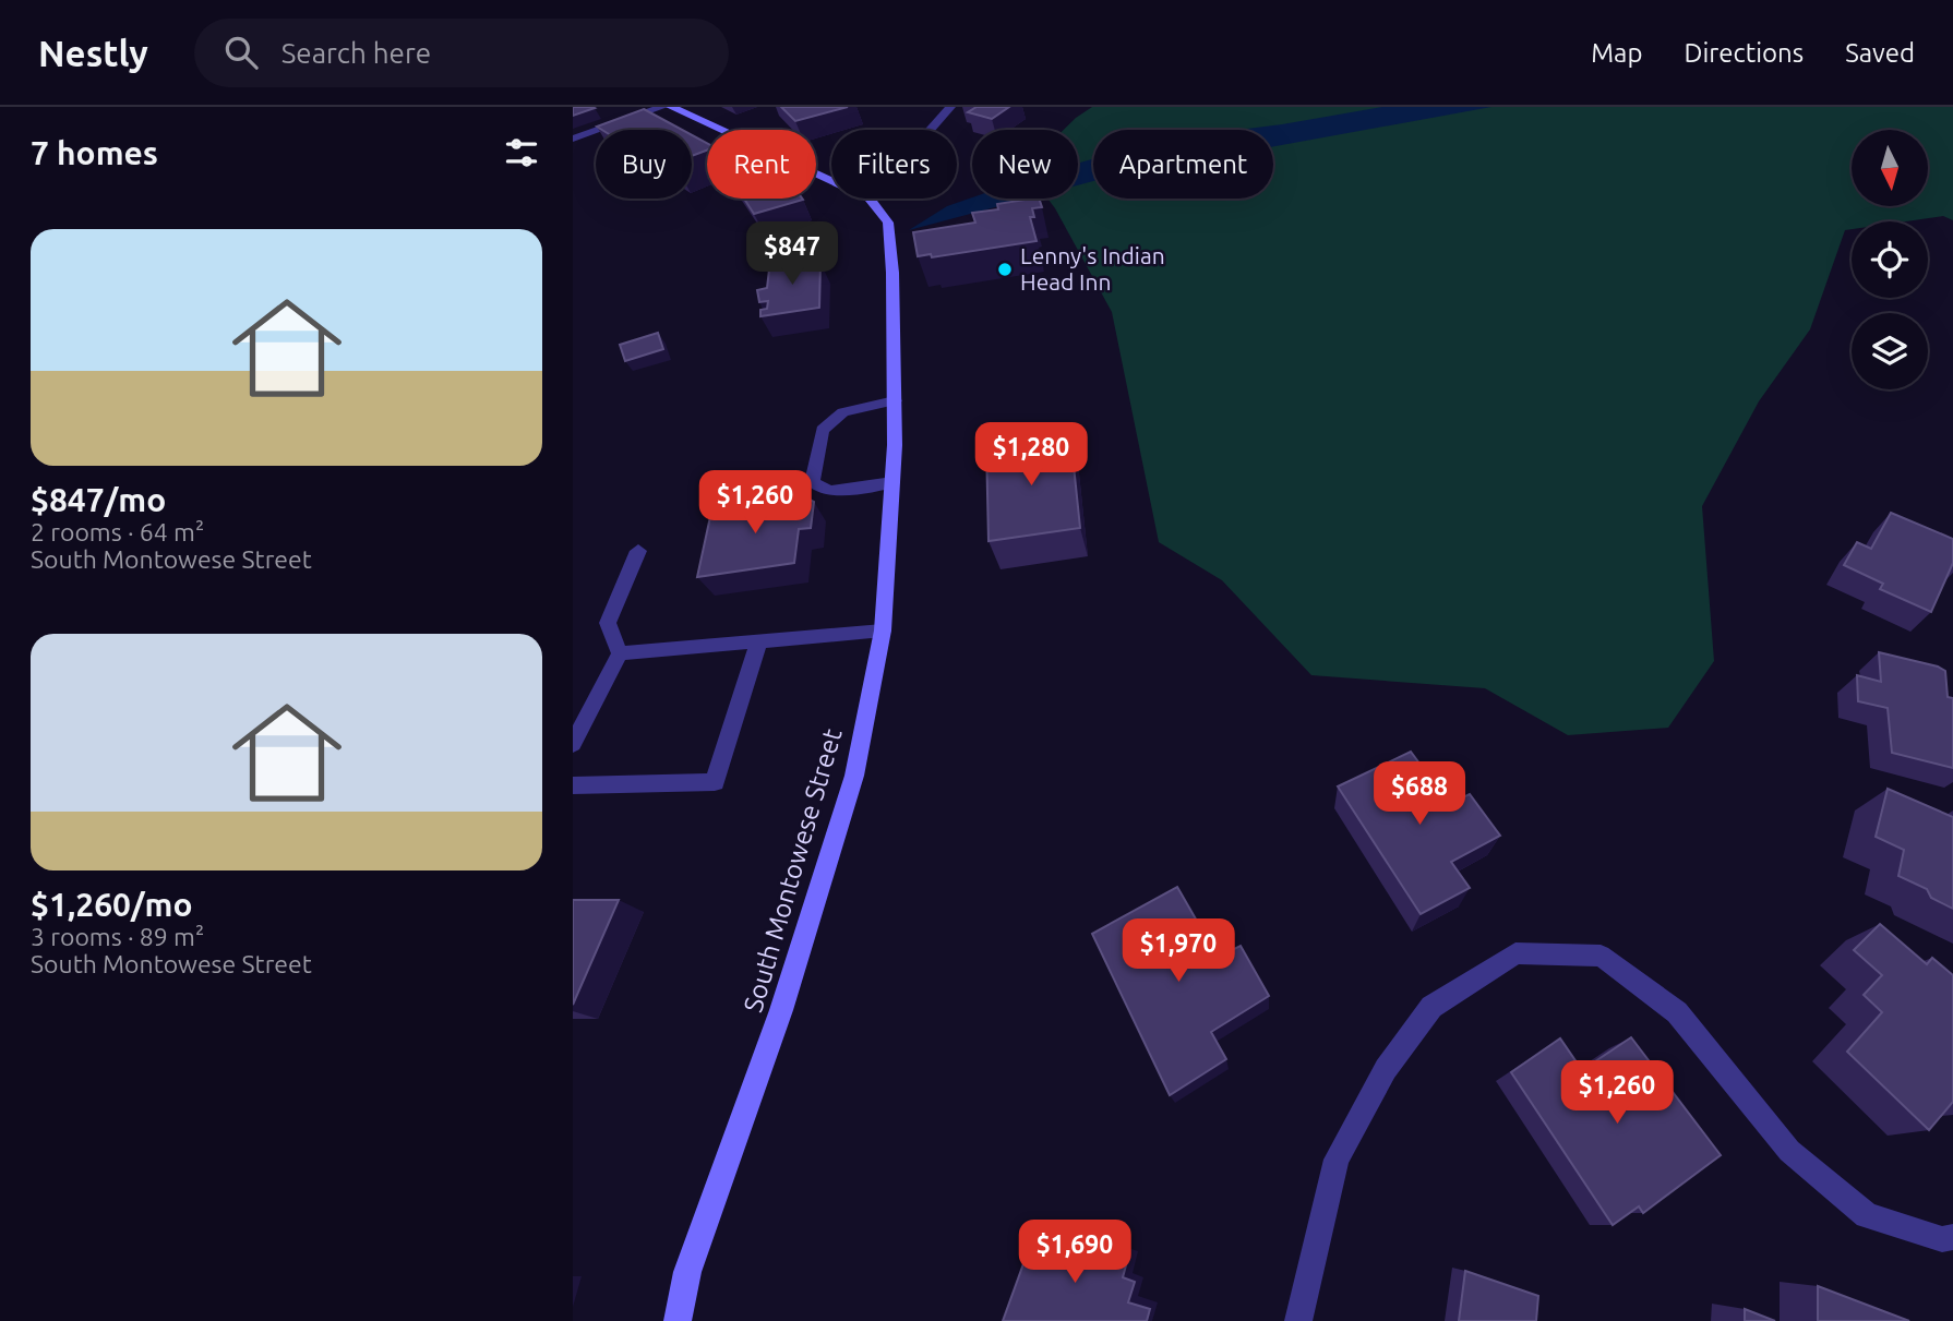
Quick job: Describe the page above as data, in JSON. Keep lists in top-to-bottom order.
{
  "streets": {
    "main road": ["South Montowese Street"]
  },
  "places": ["Lenny's Indian Head Inn"],
  "north": "bottom",
  "page": {
    "header": "Nestly",
    "search": "Search here",
    "nav": ["Map", "Directions", "Saved"],
    "heading": "7 homes",
    "chip": [
      "Buy",
      "Rent",
      "Filters",
      "New",
      "Apartment"
    ],
    "list": [
      {
        "name": "$847/mo",
        "note": "2 rooms · 64 m² · South Montowese Street"
      },
      {
        "name": "$1,260/mo",
        "note": "3 rooms · 89 m² · South Montowese Street"
      }
    ],
    "price": [
      "$847",
      "$1,280",
      "$1,260",
      "$688",
      "$1,970",
      "$1,260",
      "$1,690"
    ]
  }
}
